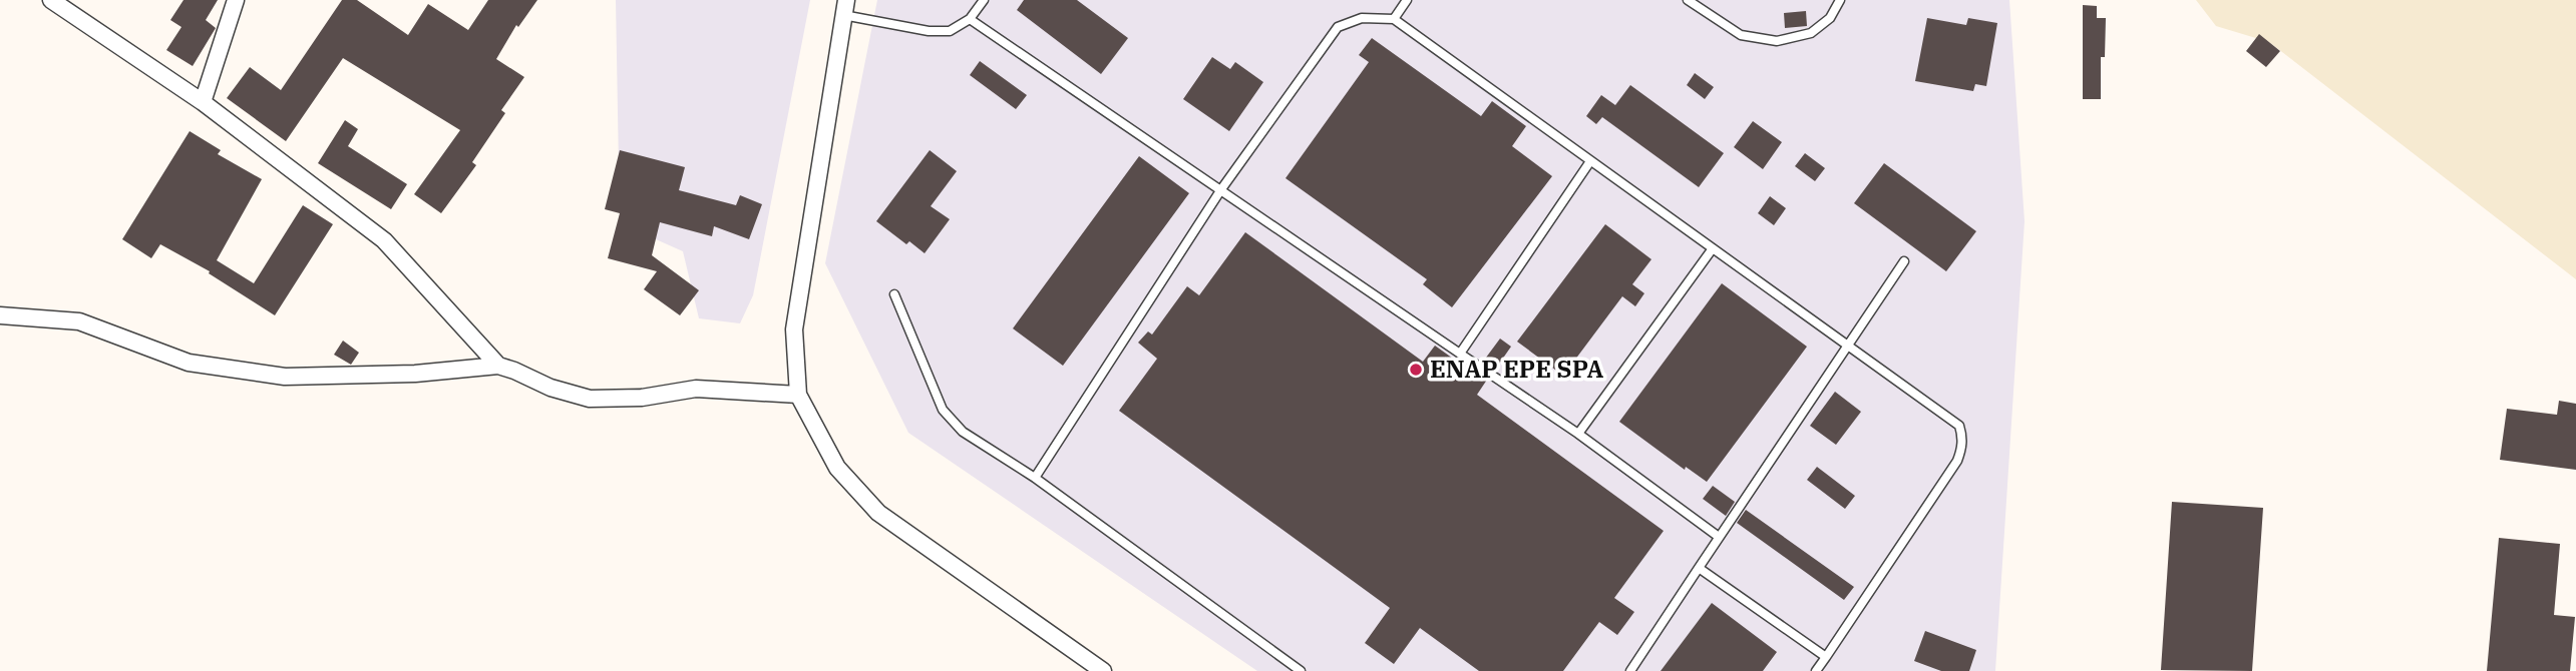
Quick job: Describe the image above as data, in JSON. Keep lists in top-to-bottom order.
{
  "places": ["ENAP EPE SPA"]
}
